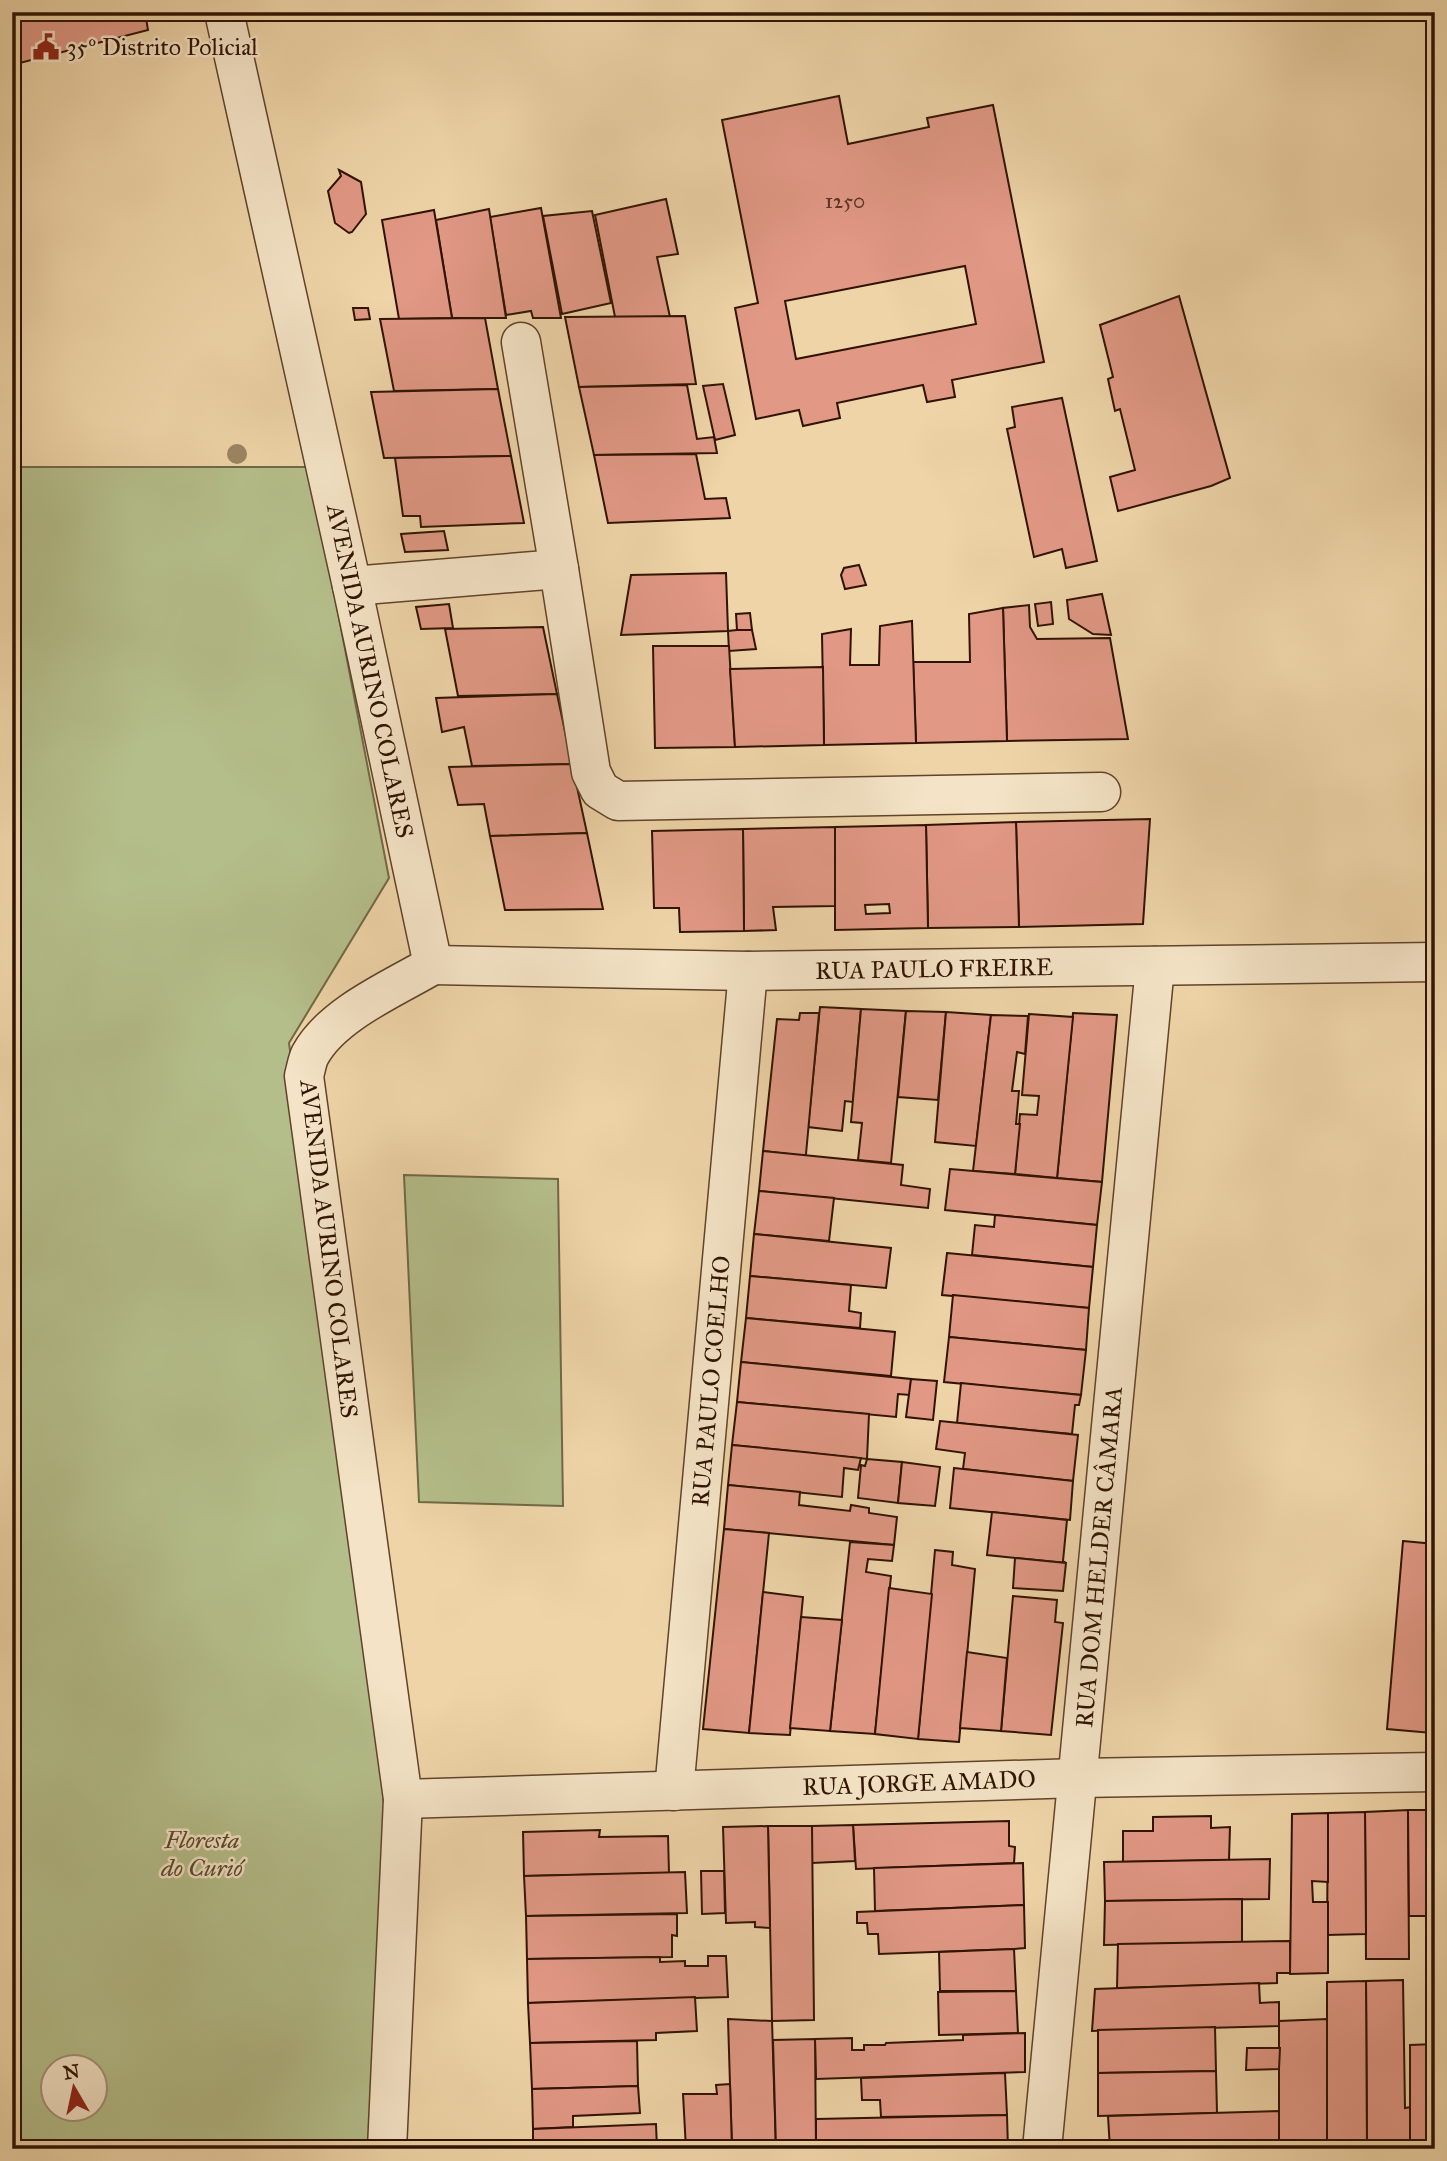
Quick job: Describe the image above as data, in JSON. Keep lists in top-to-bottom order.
{
  "streets": {
    "street": [
      "AVENIDA AURINO COLARES",
      "RUA PAULO FREIRE",
      "RUA PAULO COELHO",
      "RUA DOM HELDER CÂMARA",
      "RUA JORGE AMADO"
    ]
  },
  "crossings": [
    ["AVENIDA AURINO COLARES", "RUA PAULO FREIRE"],
    ["AVENIDA AURINO COLARES", "RUA JORGE AMADO"],
    ["RUA PAULO FREIRE", "RUA PAULO COELHO"],
    ["RUA PAULO FREIRE", "RUA DOM HELDER CÂMARA"],
    ["RUA PAULO COELHO", "RUA JORGE AMADO"],
    ["RUA DOM HELDER CÂMARA", "RUA JORGE AMADO"]
  ],
  "parks": ["Floresta do Curió"],
  "places": {
    "public building": ["35º Distrito Policial"]
  },
  "house_numbers": ["1250"],
  "north": "top"
}
